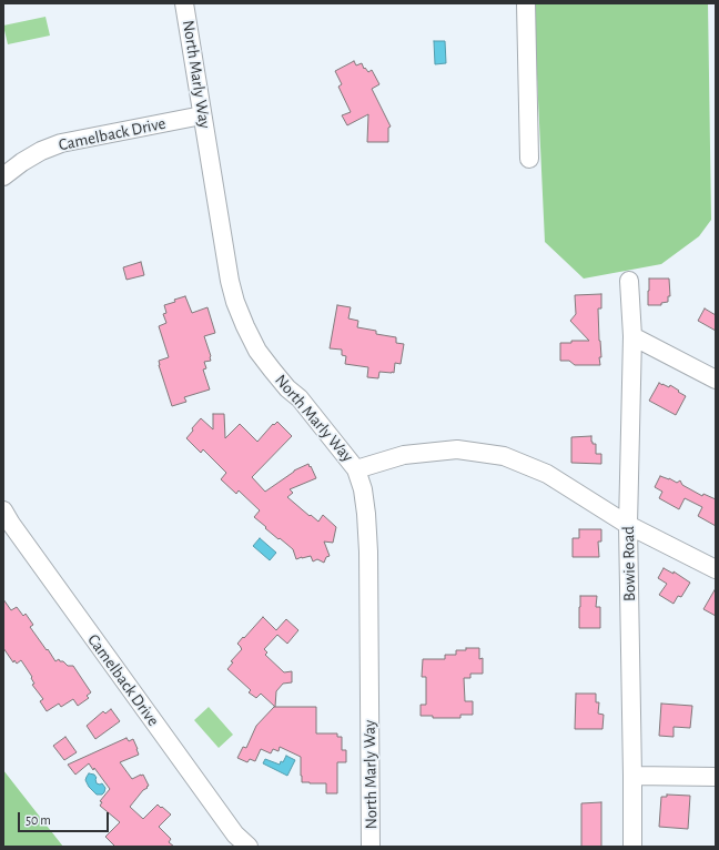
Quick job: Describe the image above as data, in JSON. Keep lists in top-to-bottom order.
{
  "streets": {
    "street": ["North Marly Way", "Camelback Drive", "Bowie Road"]
  },
  "crossings": [
    ["North Marly Way", "Camelback Drive"]
  ],
  "scale_bar": "50 m"
}
